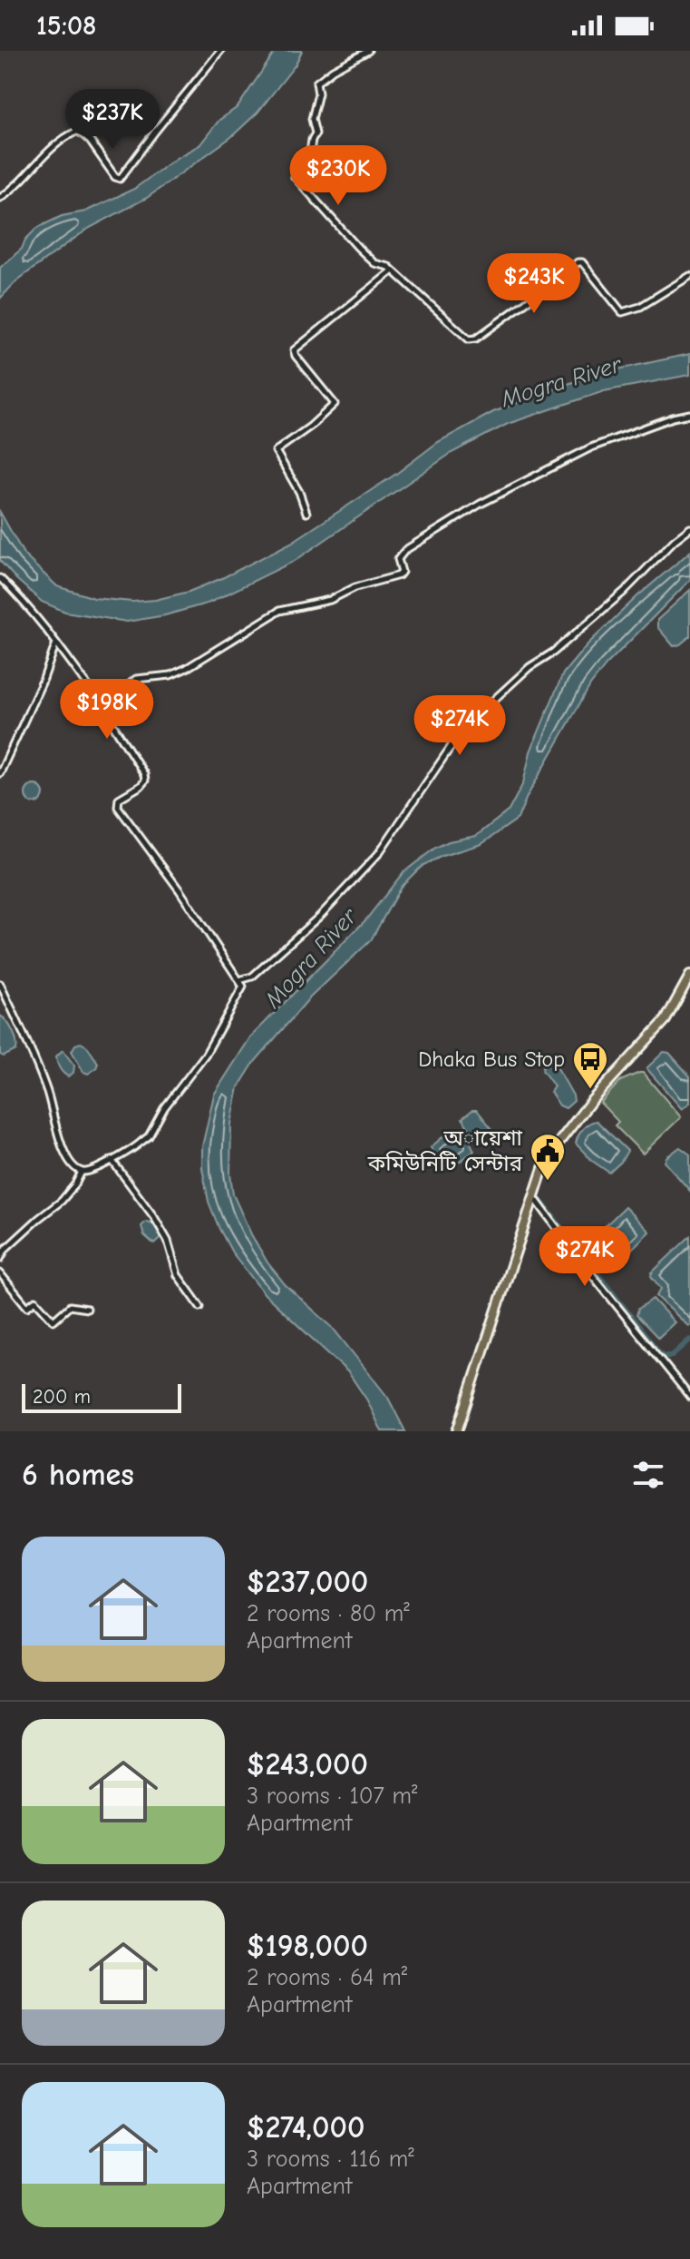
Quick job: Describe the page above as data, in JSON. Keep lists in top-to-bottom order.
{
  "water": ["Mogra River"],
  "places": {
    "bus stop": ["Dhaka Bus Stop"],
    "public building": ["অায়েশা কমিউনিটি সেন্টার"]
  },
  "scale_bar": "200 m",
  "page": {
    "status": "15:08",
    "price": [
      "$237K",
      "$230K",
      "$243K",
      "$198K",
      "$274K",
      "$274K"
    ],
    "scale": "200 m",
    "heading": "6 homes",
    "list": [
      {
        "name": "$237,000",
        "note": "2 rooms · 80 m² · Apartment"
      },
      {
        "name": "$243,000",
        "note": "3 rooms · 107 m² · Apartment"
      },
      {
        "name": "$198,000",
        "note": "2 rooms · 64 m² · Apartment"
      },
      {
        "name": "$274,000",
        "note": "3 rooms · 116 m² · Apartment"
      }
    ]
  }
}
